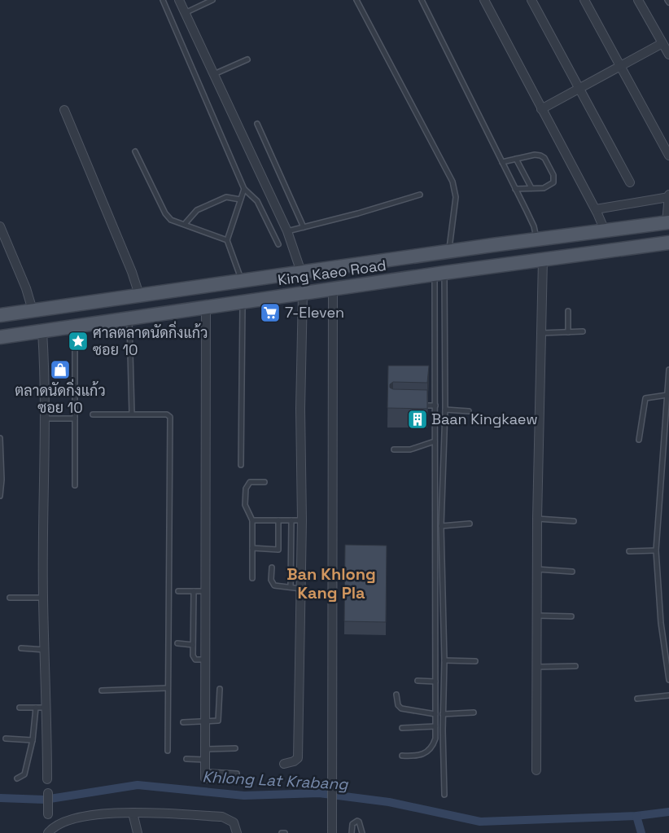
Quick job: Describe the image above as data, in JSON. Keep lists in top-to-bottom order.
{
  "streets": {
    "main road": ["King Kaeo Road"]
  },
  "districts": ["Ban Khlong Kang Pla"],
  "water": ["Khlong Lat Krabang"],
  "places": {
    "supermarket": ["7-Eleven"],
    "place": ["ศาลตลาดนัดกิ่งแก้ว ซอย 10"],
    "shop": ["ตลาดนัดกิ่งแก้ว ซอย 10"],
    "building": ["Baan Kingkaew"]
  }
}
